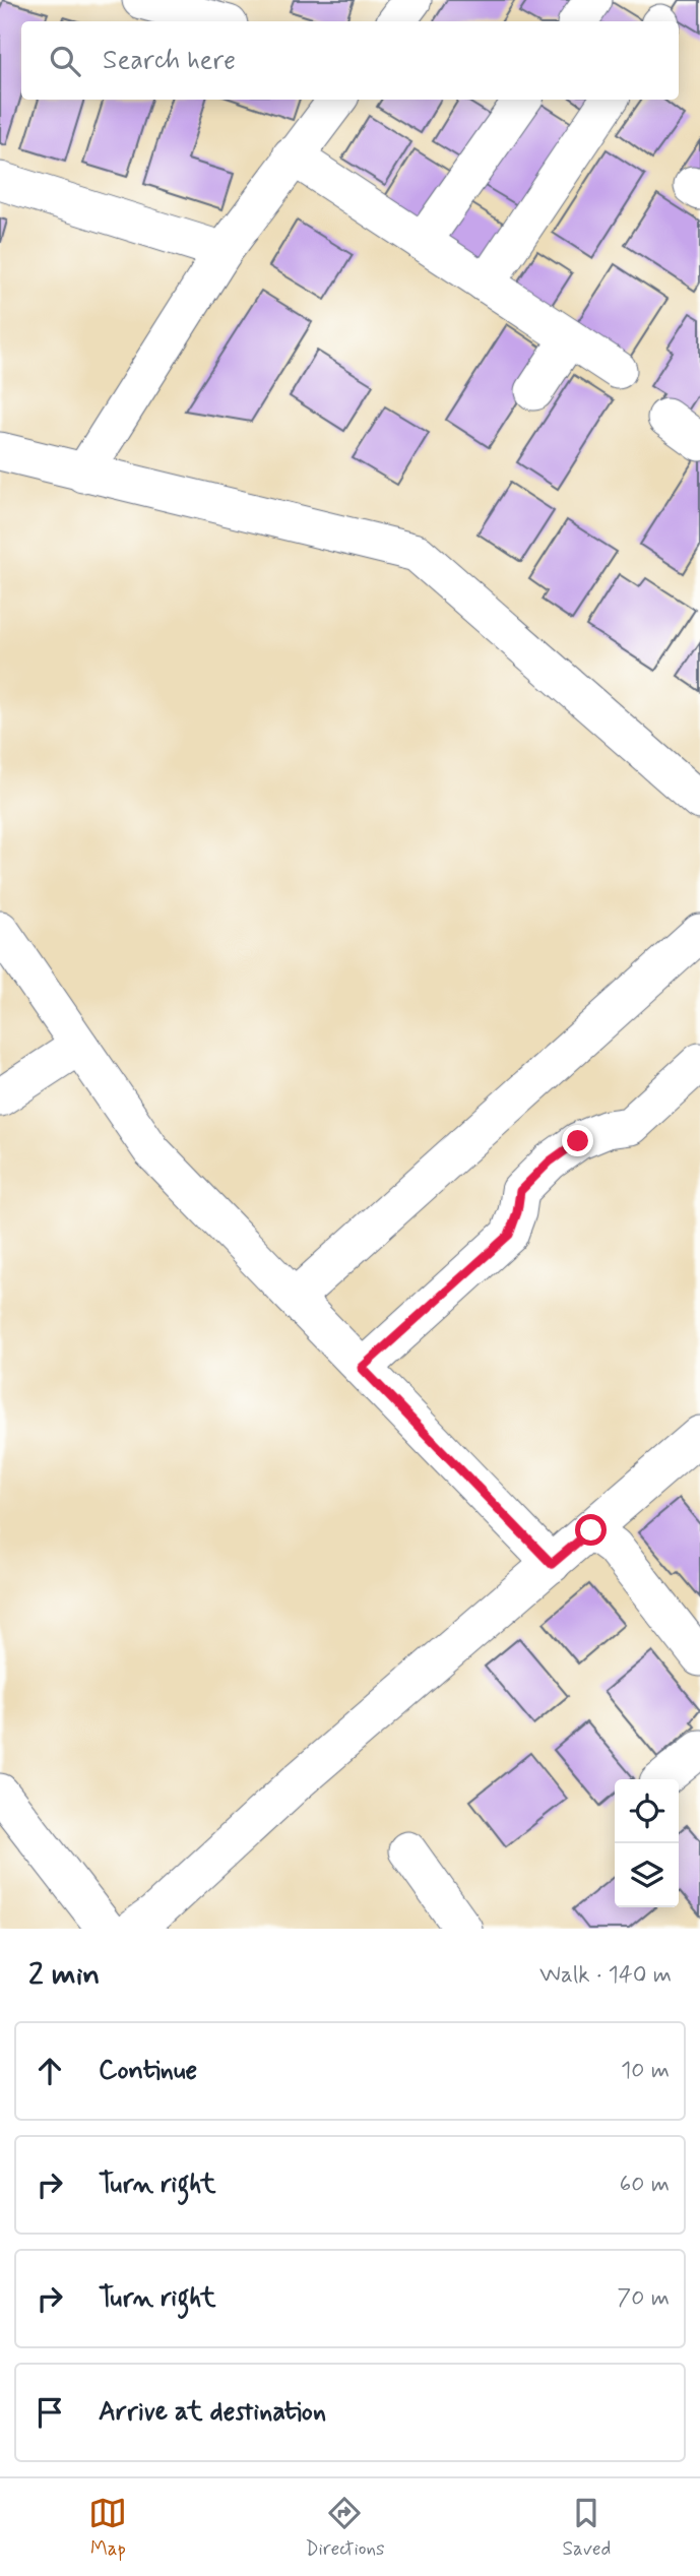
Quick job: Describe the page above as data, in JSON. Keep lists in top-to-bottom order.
{
  "page": {
    "search": "Search here",
    "heading": ["2 min", "Walk · 140 m"],
    "list": [
      ["Continue", "10 m"],
      ["Turn right", "60 m"],
      ["Turn right", "70 m"],
      "Arrive at destination"
    ],
    "nav": ["Map", "Directions", "Saved"]
  }
}
